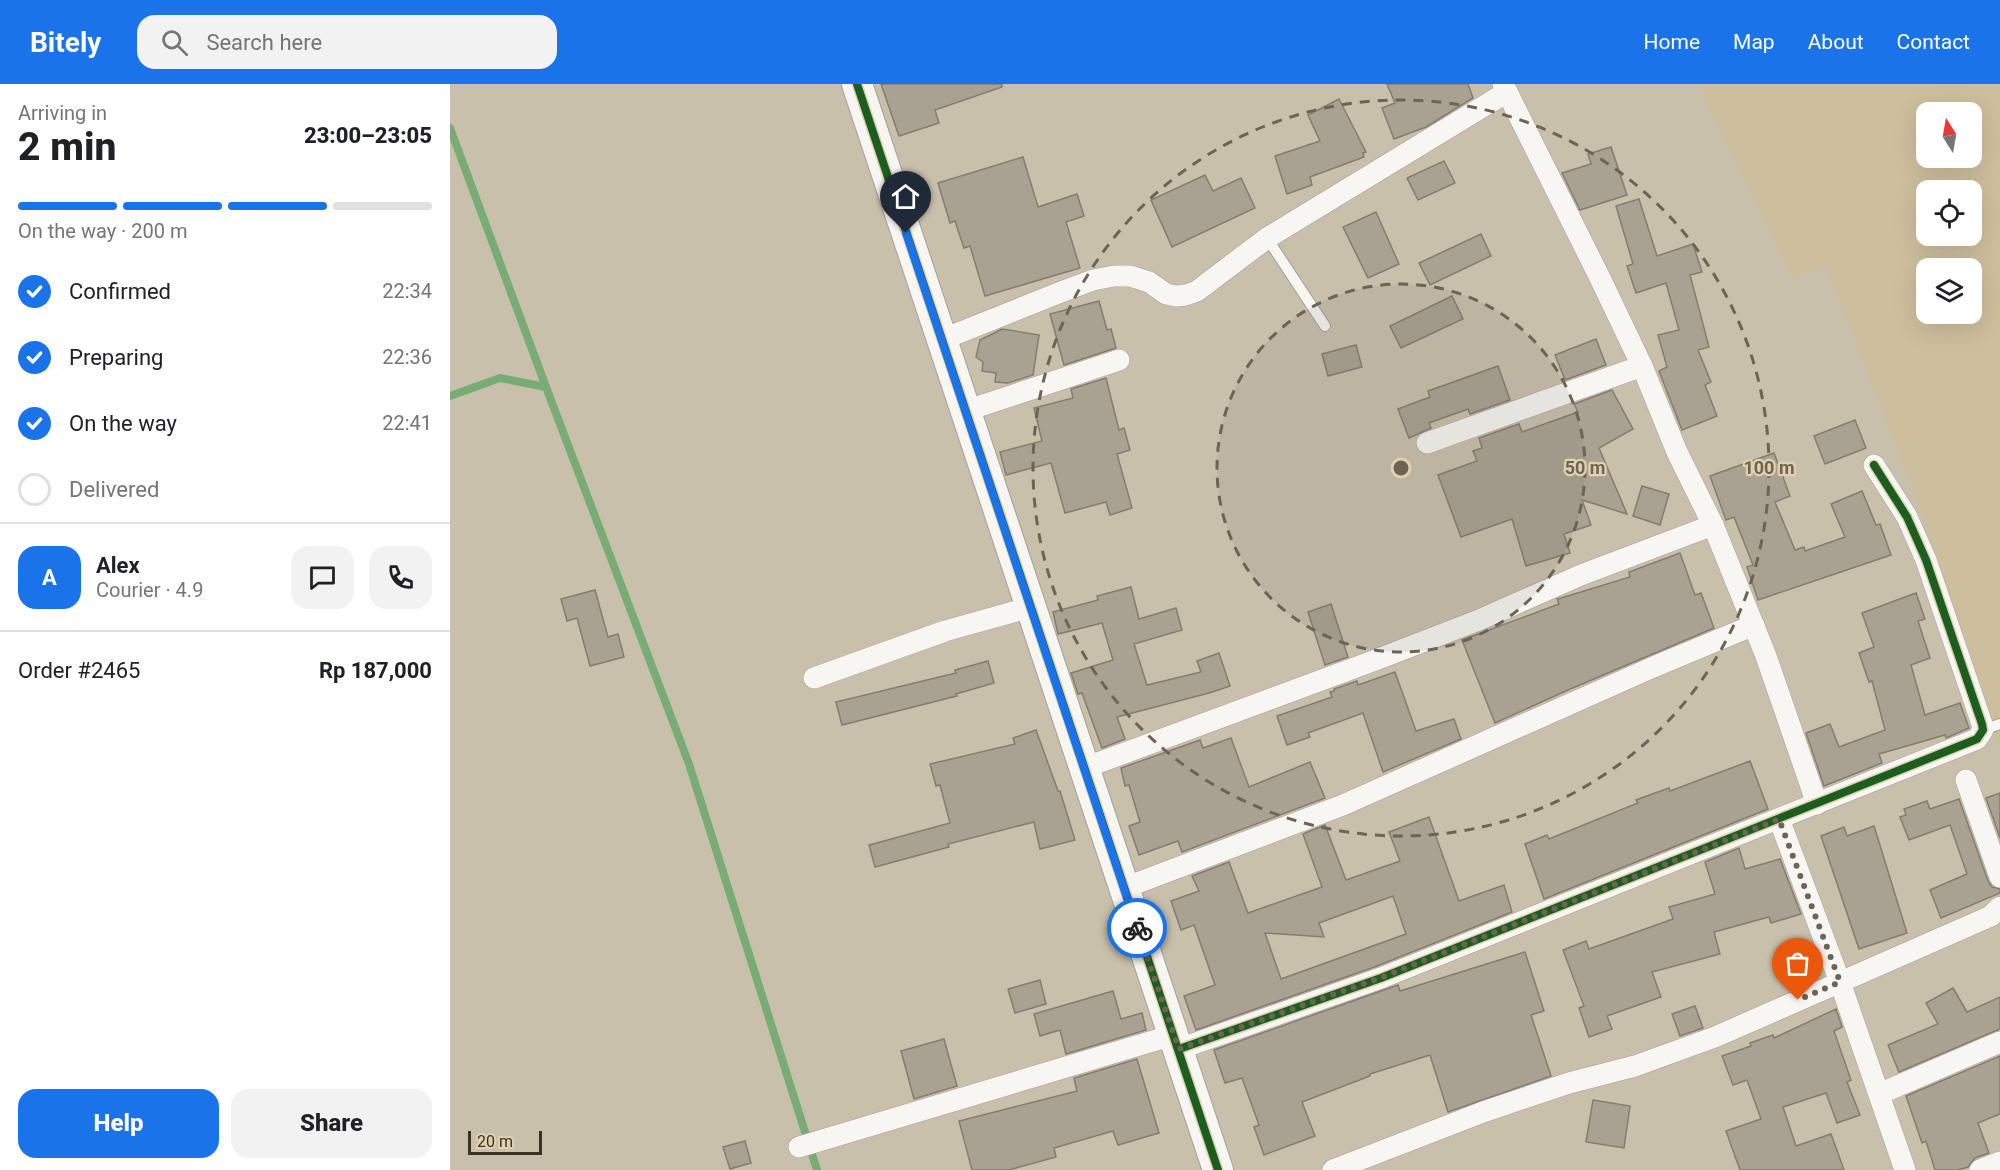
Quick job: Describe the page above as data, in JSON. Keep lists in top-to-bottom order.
{
  "scale_bar": "20 m",
  "north": "top",
  "page": {
    "header": "Bitely",
    "search": "Search here",
    "nav": [
      "Home",
      "Map",
      "About",
      "Contact"
    ],
    "heading": ["2 min", "Arriving in", "23:00–23:05"],
    "panel": [
      "Alex",
      "Courier · 4.9",
      "Order #2465",
      "Rp 187,000"
    ],
    "bar": "On the way · 200 m",
    "list": [
      ["Confirmed", "22:34"],
      ["Preparing", "22:36"],
      ["On the way", "22:41"],
      "Delivered"
    ],
    "round": "A",
    "buttons": ["Help", "Share"],
    "scale": "20 m"
  },
  "rings": ["50 m", "100 m"]
}
